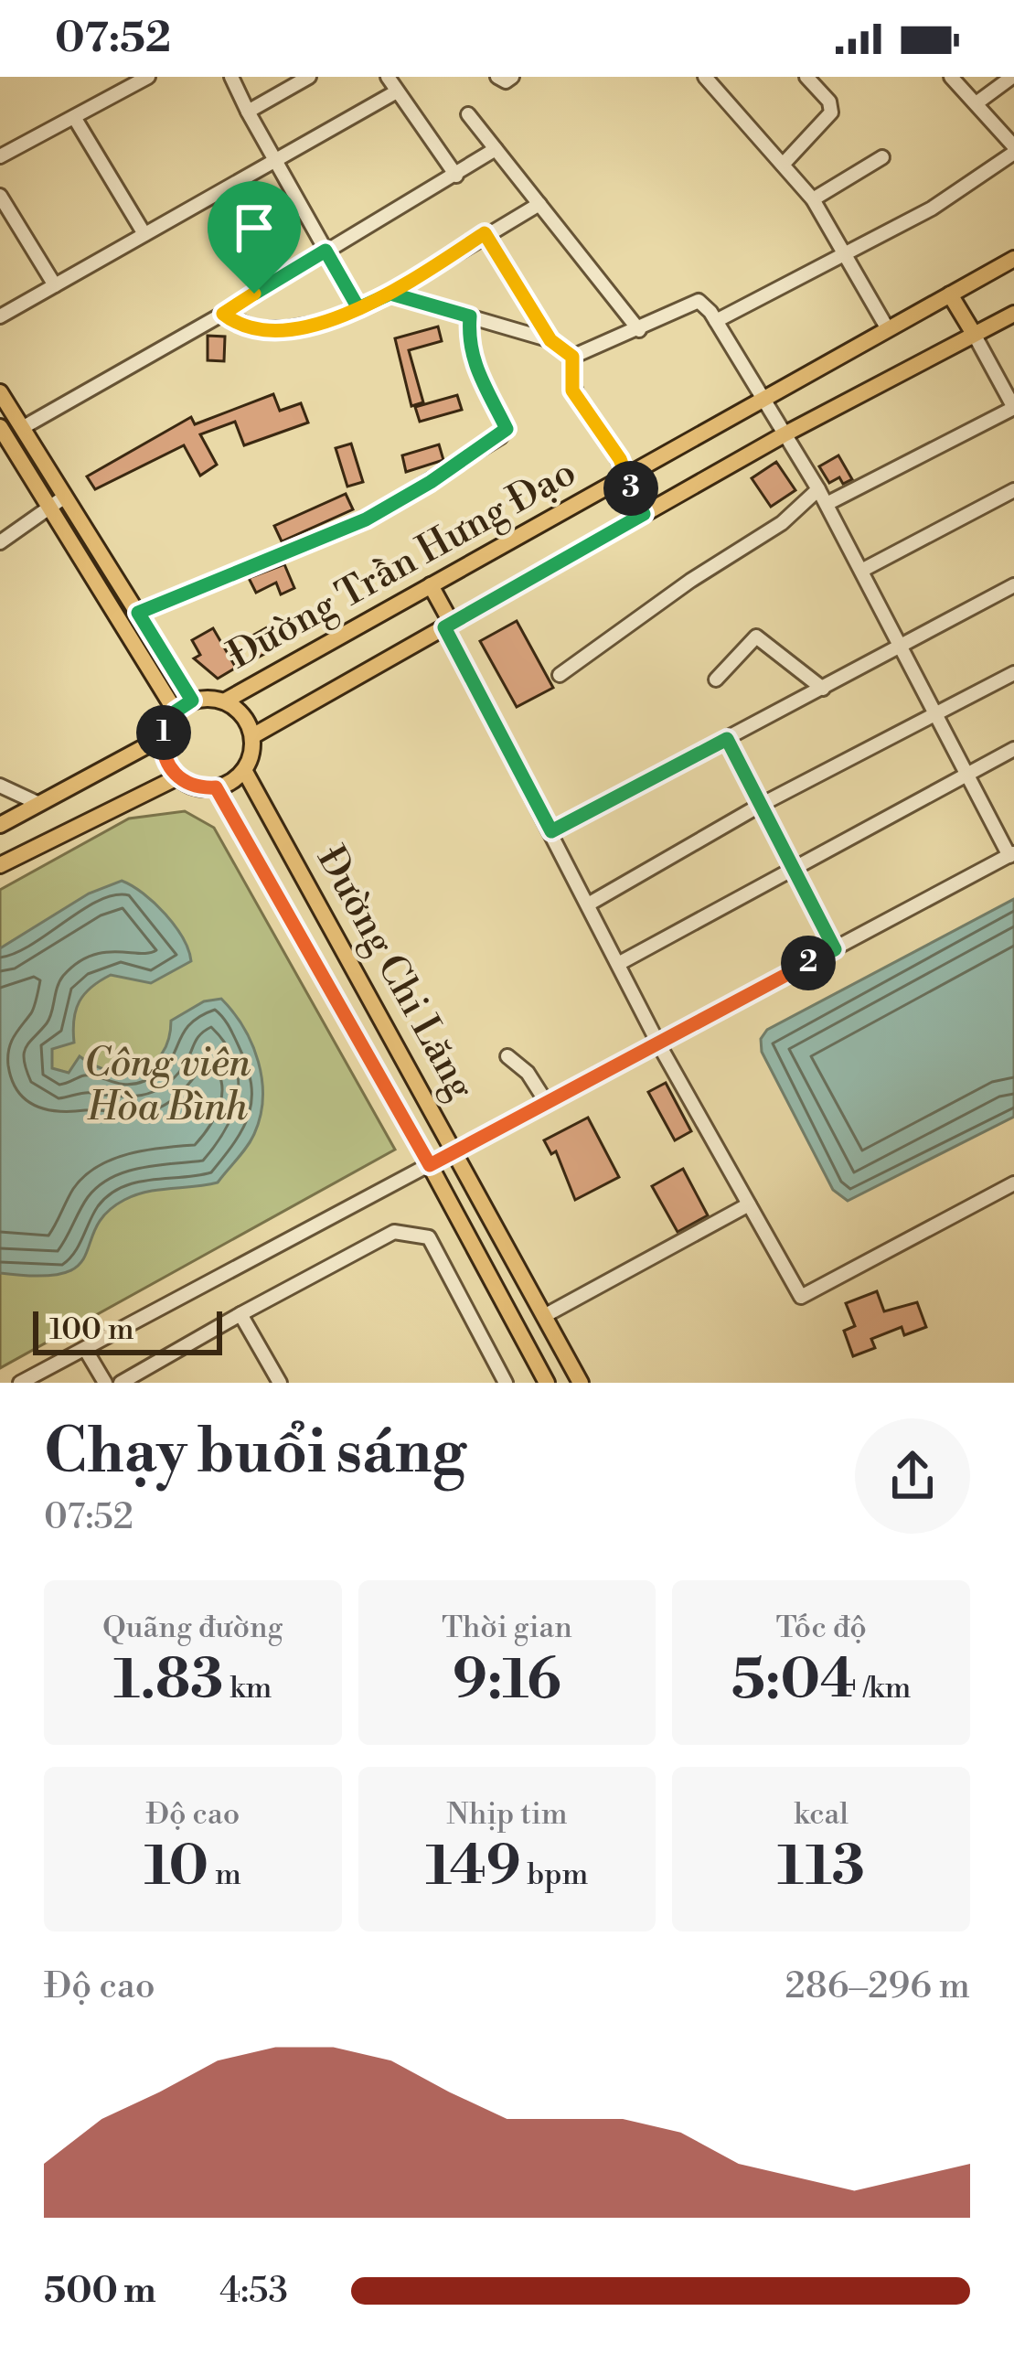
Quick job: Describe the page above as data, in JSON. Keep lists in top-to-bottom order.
{
  "streets": {
    "main road": ["Đường Trần Hưng Đạo", "Đường Chi Lăng"]
  },
  "crossings": [
    ["Đường Trần Hưng Đạo", "Đường Chi Lăng"]
  ],
  "parks": ["Công viên Hòa Bình"],
  "scale_bar": "100 m",
  "page": {
    "status": "07:52",
    "pins": ["3", "1", "2"],
    "scale": "100 m",
    "heading": ["Chạy buổi sáng", "07:52"],
    "stats": [
      ["Quãng đường", "1.83 km"],
      ["Thời gian", "9:16"],
      ["Tốc độ", "5:04 /km"],
      ["Độ cao", "10 m"],
      ["Nhịp tim", "149 bpm"],
      ["kcal", "113"]
    ],
    "chart": ["Độ cao", "286–296 m"],
    "list": [
      {
        "name": "500 m",
        "note": "4:53"
      }
    ]
  }
}
